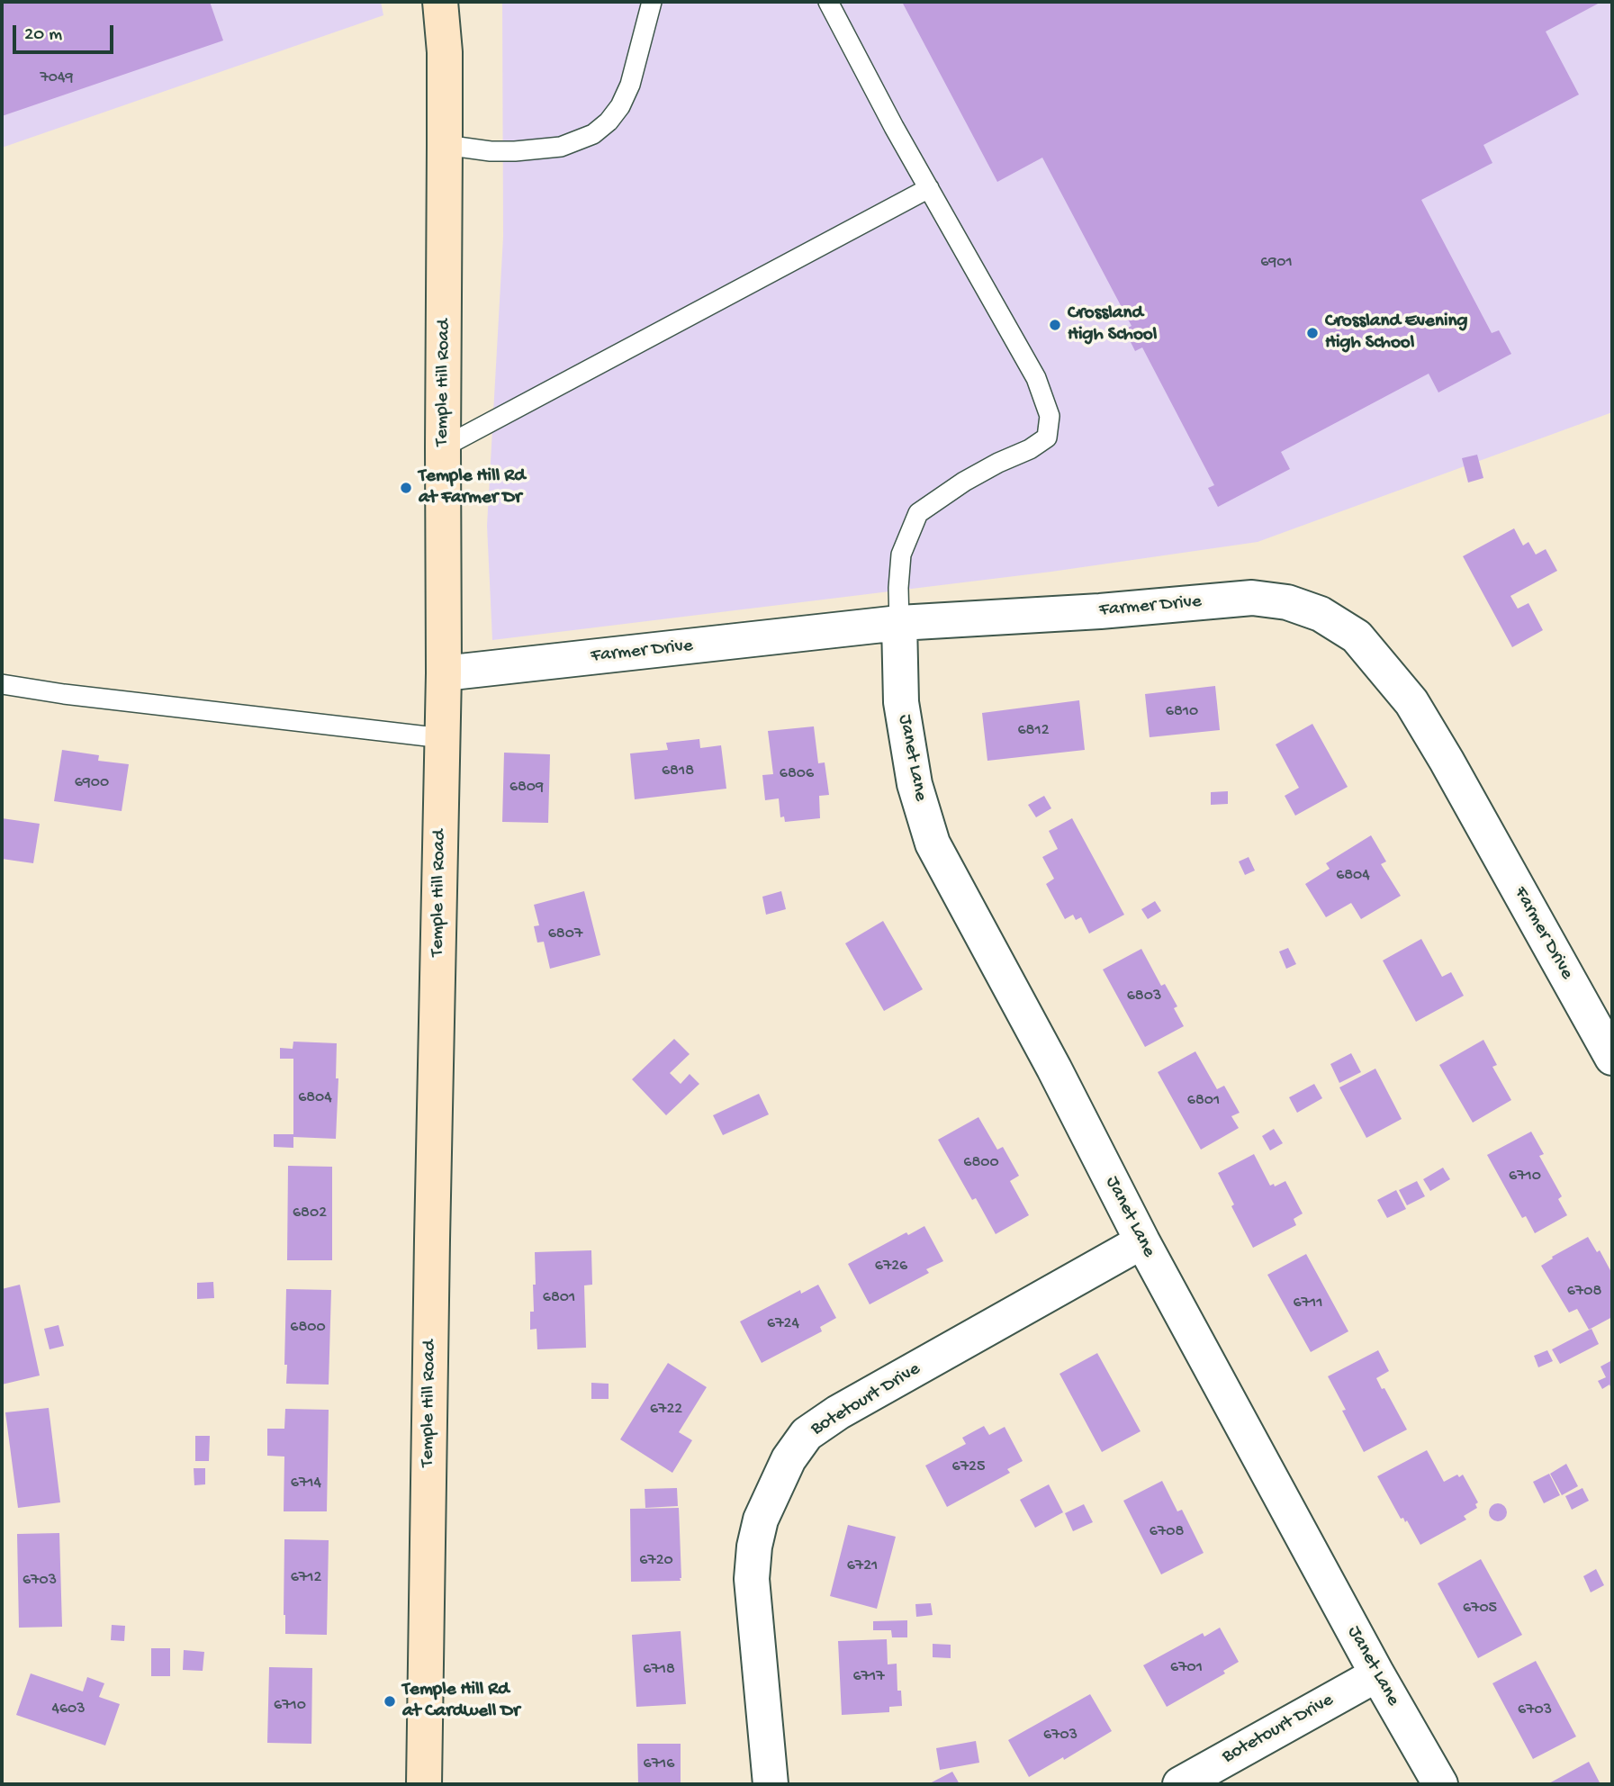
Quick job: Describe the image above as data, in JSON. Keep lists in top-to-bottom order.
{
  "streets": {
    "main road": ["Temple Hill Road"],
    "street": ["Farmer Drive", "Janet Lane", "Botetourt Drive"]
  },
  "crossings": [
    ["Temple Hill Road", "Farmer Drive"],
    ["Farmer Drive", "Janet Lane"],
    ["Janet Lane", "Botetourt Drive"]
  ],
  "places": [
    "Crossland High School",
    "Crossland Evening High School",
    "Temple Hill Rd at Farmer Dr",
    "Temple Hill Rd at Cardwell Dr"
  ],
  "house_numbers": [
    "7049",
    "6901",
    "6810",
    "6812",
    "6818",
    "6806",
    "6900",
    "6809",
    "6804",
    "6807",
    "6803",
    "6804",
    "6801",
    "6800",
    "6710",
    "6802",
    "6726",
    "6708",
    "6801",
    "6711",
    "6724",
    "6800",
    "6722",
    "6725",
    "6714",
    "6708",
    "6720",
    "6721",
    "6712",
    "6703",
    "6705",
    "6701",
    "6718",
    "6717",
    "6710",
    "4603",
    "6703",
    "6703",
    "6716"
  ],
  "scale_bar": "20 m"
}
